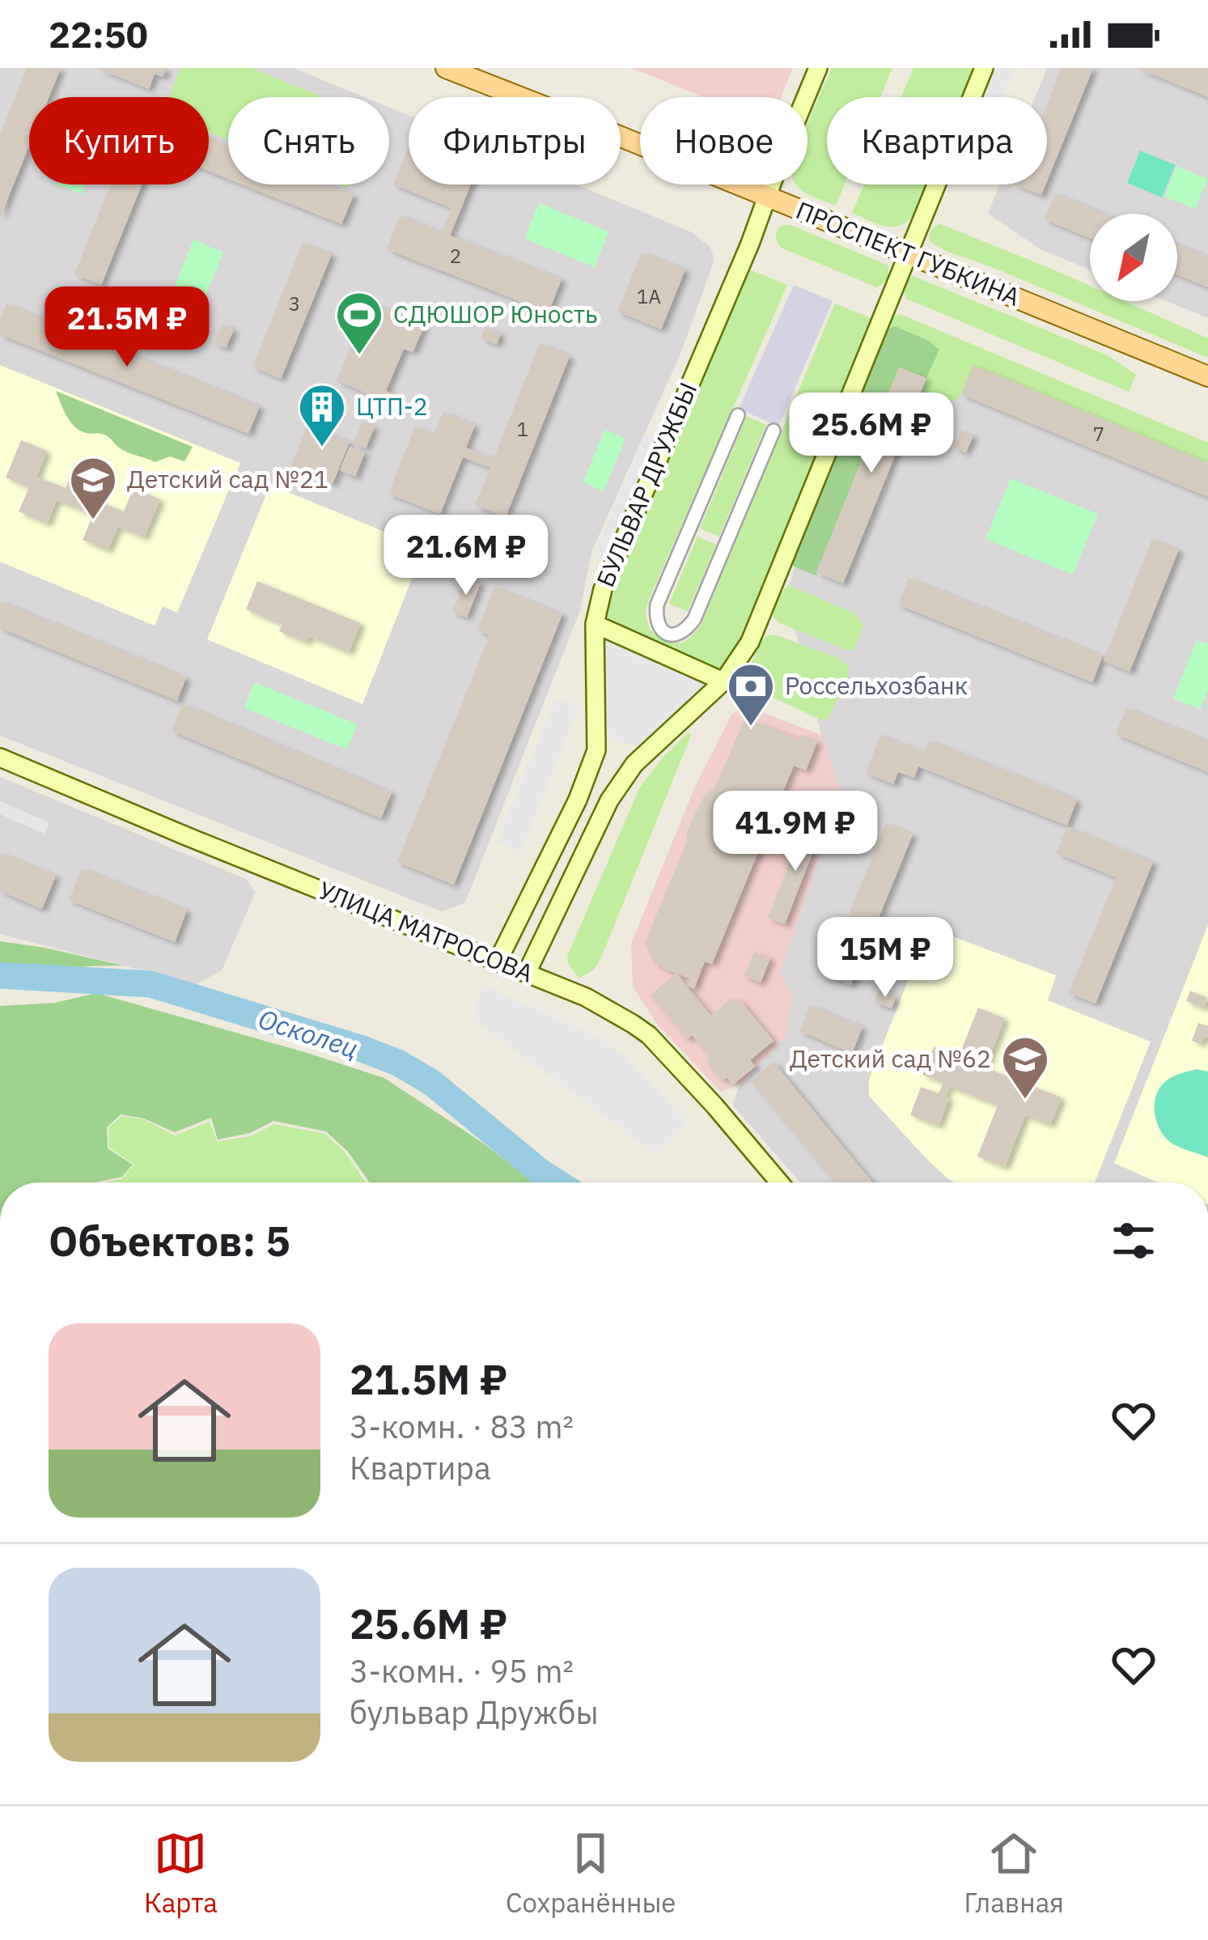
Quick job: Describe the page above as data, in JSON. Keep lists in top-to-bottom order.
{
  "streets": {
    "main road": ["ПРОСПЕКТ ГУБКИНА", "БУЛЬВАР ДРУЖБЫ", "УЛИЦА МАТРОСОВА"]
  },
  "crossings": [
    ["ПРОСПЕКТ ГУБКИНА", "БУЛЬВАР ДРУЖБЫ"],
    ["БУЛЬВАР ДРУЖБЫ", "УЛИЦА МАТРОСОВА"]
  ],
  "water": ["Осколец"],
  "places": {
    "sports": ["СДЮШОР Юность"],
    "building": ["ЦТП-2"],
    "school or university": ["Детский сад №21", "Детский сад №62"],
    "bank": ["Россельхозбанк"]
  },
  "house_numbers": [
    "2",
    "1А",
    "3",
    "1",
    "7"
  ],
  "north": "bottom left",
  "page": {
    "status": "22:50",
    "chip": [
      "Купить",
      "Снять",
      "Фильтры",
      "Новое",
      "Квартира"
    ],
    "price": [
      "21.5M ₽",
      "25.6M ₽",
      "21.6M ₽",
      "41.9M ₽",
      "15M ₽"
    ],
    "heading": "Объектов: 5",
    "list": [
      {
        "name": "21.5M ₽",
        "note": "3-комн. · 83 m² · Квартира"
      },
      {
        "name": "25.6M ₽",
        "note": "3-комн. · 95 m² · бульвар Дружбы"
      }
    ],
    "tabs": ["Карта", "Сохранённые", "Главная"]
  }
}
